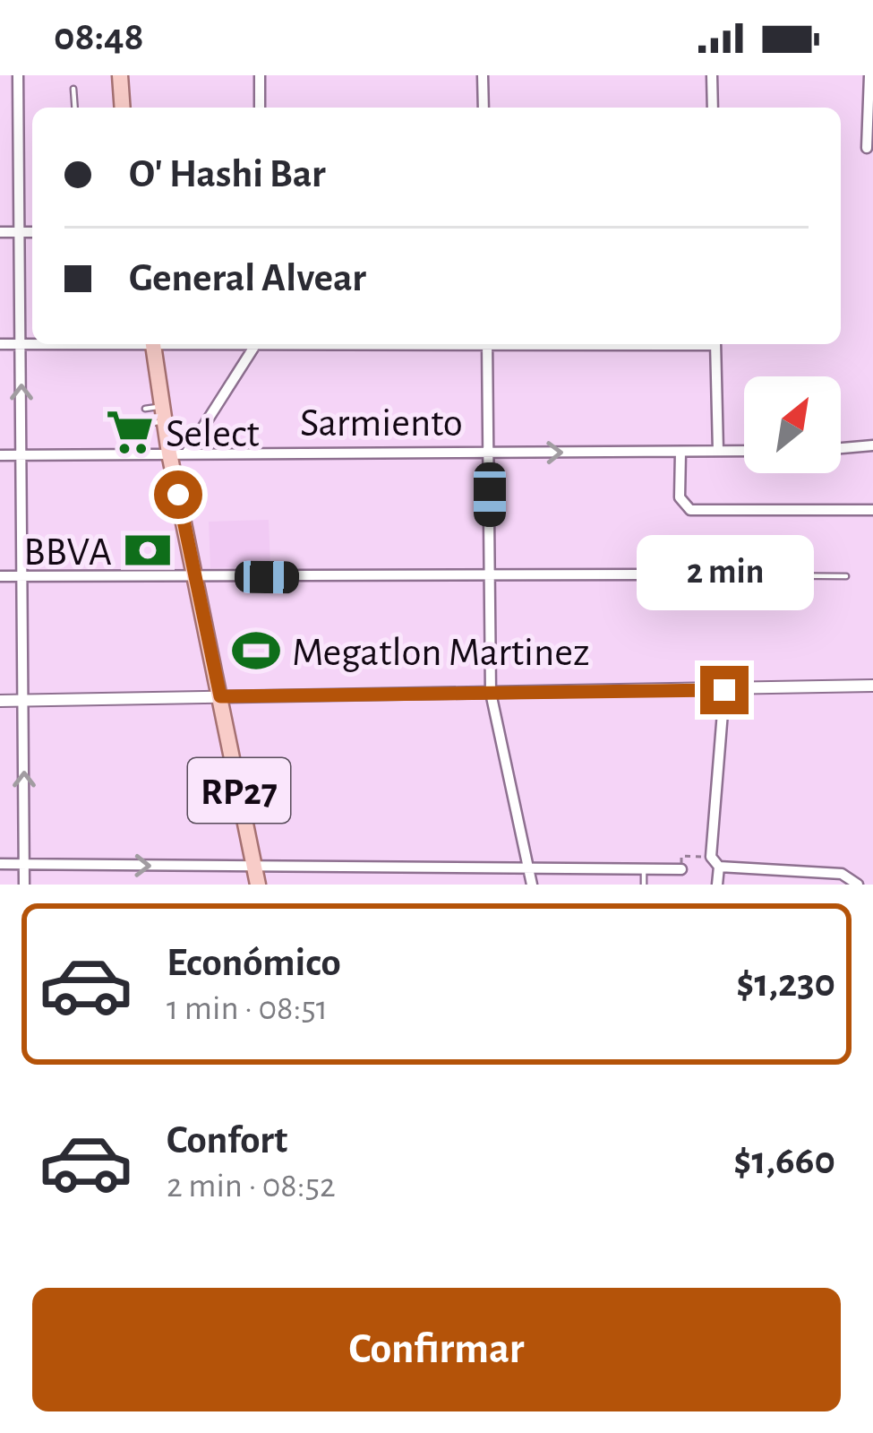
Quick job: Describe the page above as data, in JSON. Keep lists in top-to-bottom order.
{
  "streets": {
    "main road": ["RP27"],
    "street": ["Sarmiento"]
  },
  "crossings": [
    ["Sarmiento", "RP27"]
  ],
  "places": {
    "supermarket": ["Select"],
    "bank": ["BBVA"],
    "sports": ["Megatlon Martinez"]
  },
  "north": "top right",
  "page": {
    "status": "08:48",
    "banner": ["O' Hashi Bar", "General Alvear"],
    "bubble": "2 min",
    "list": [
      {
        "name": "Económico",
        "note": "1 min · 08:51",
        "value": "$1,230"
      },
      {
        "name": "Confort",
        "note": "2 min · 08:52",
        "value": "$1,660"
      }
    ],
    "buttons": "Confirmar"
  }
}
